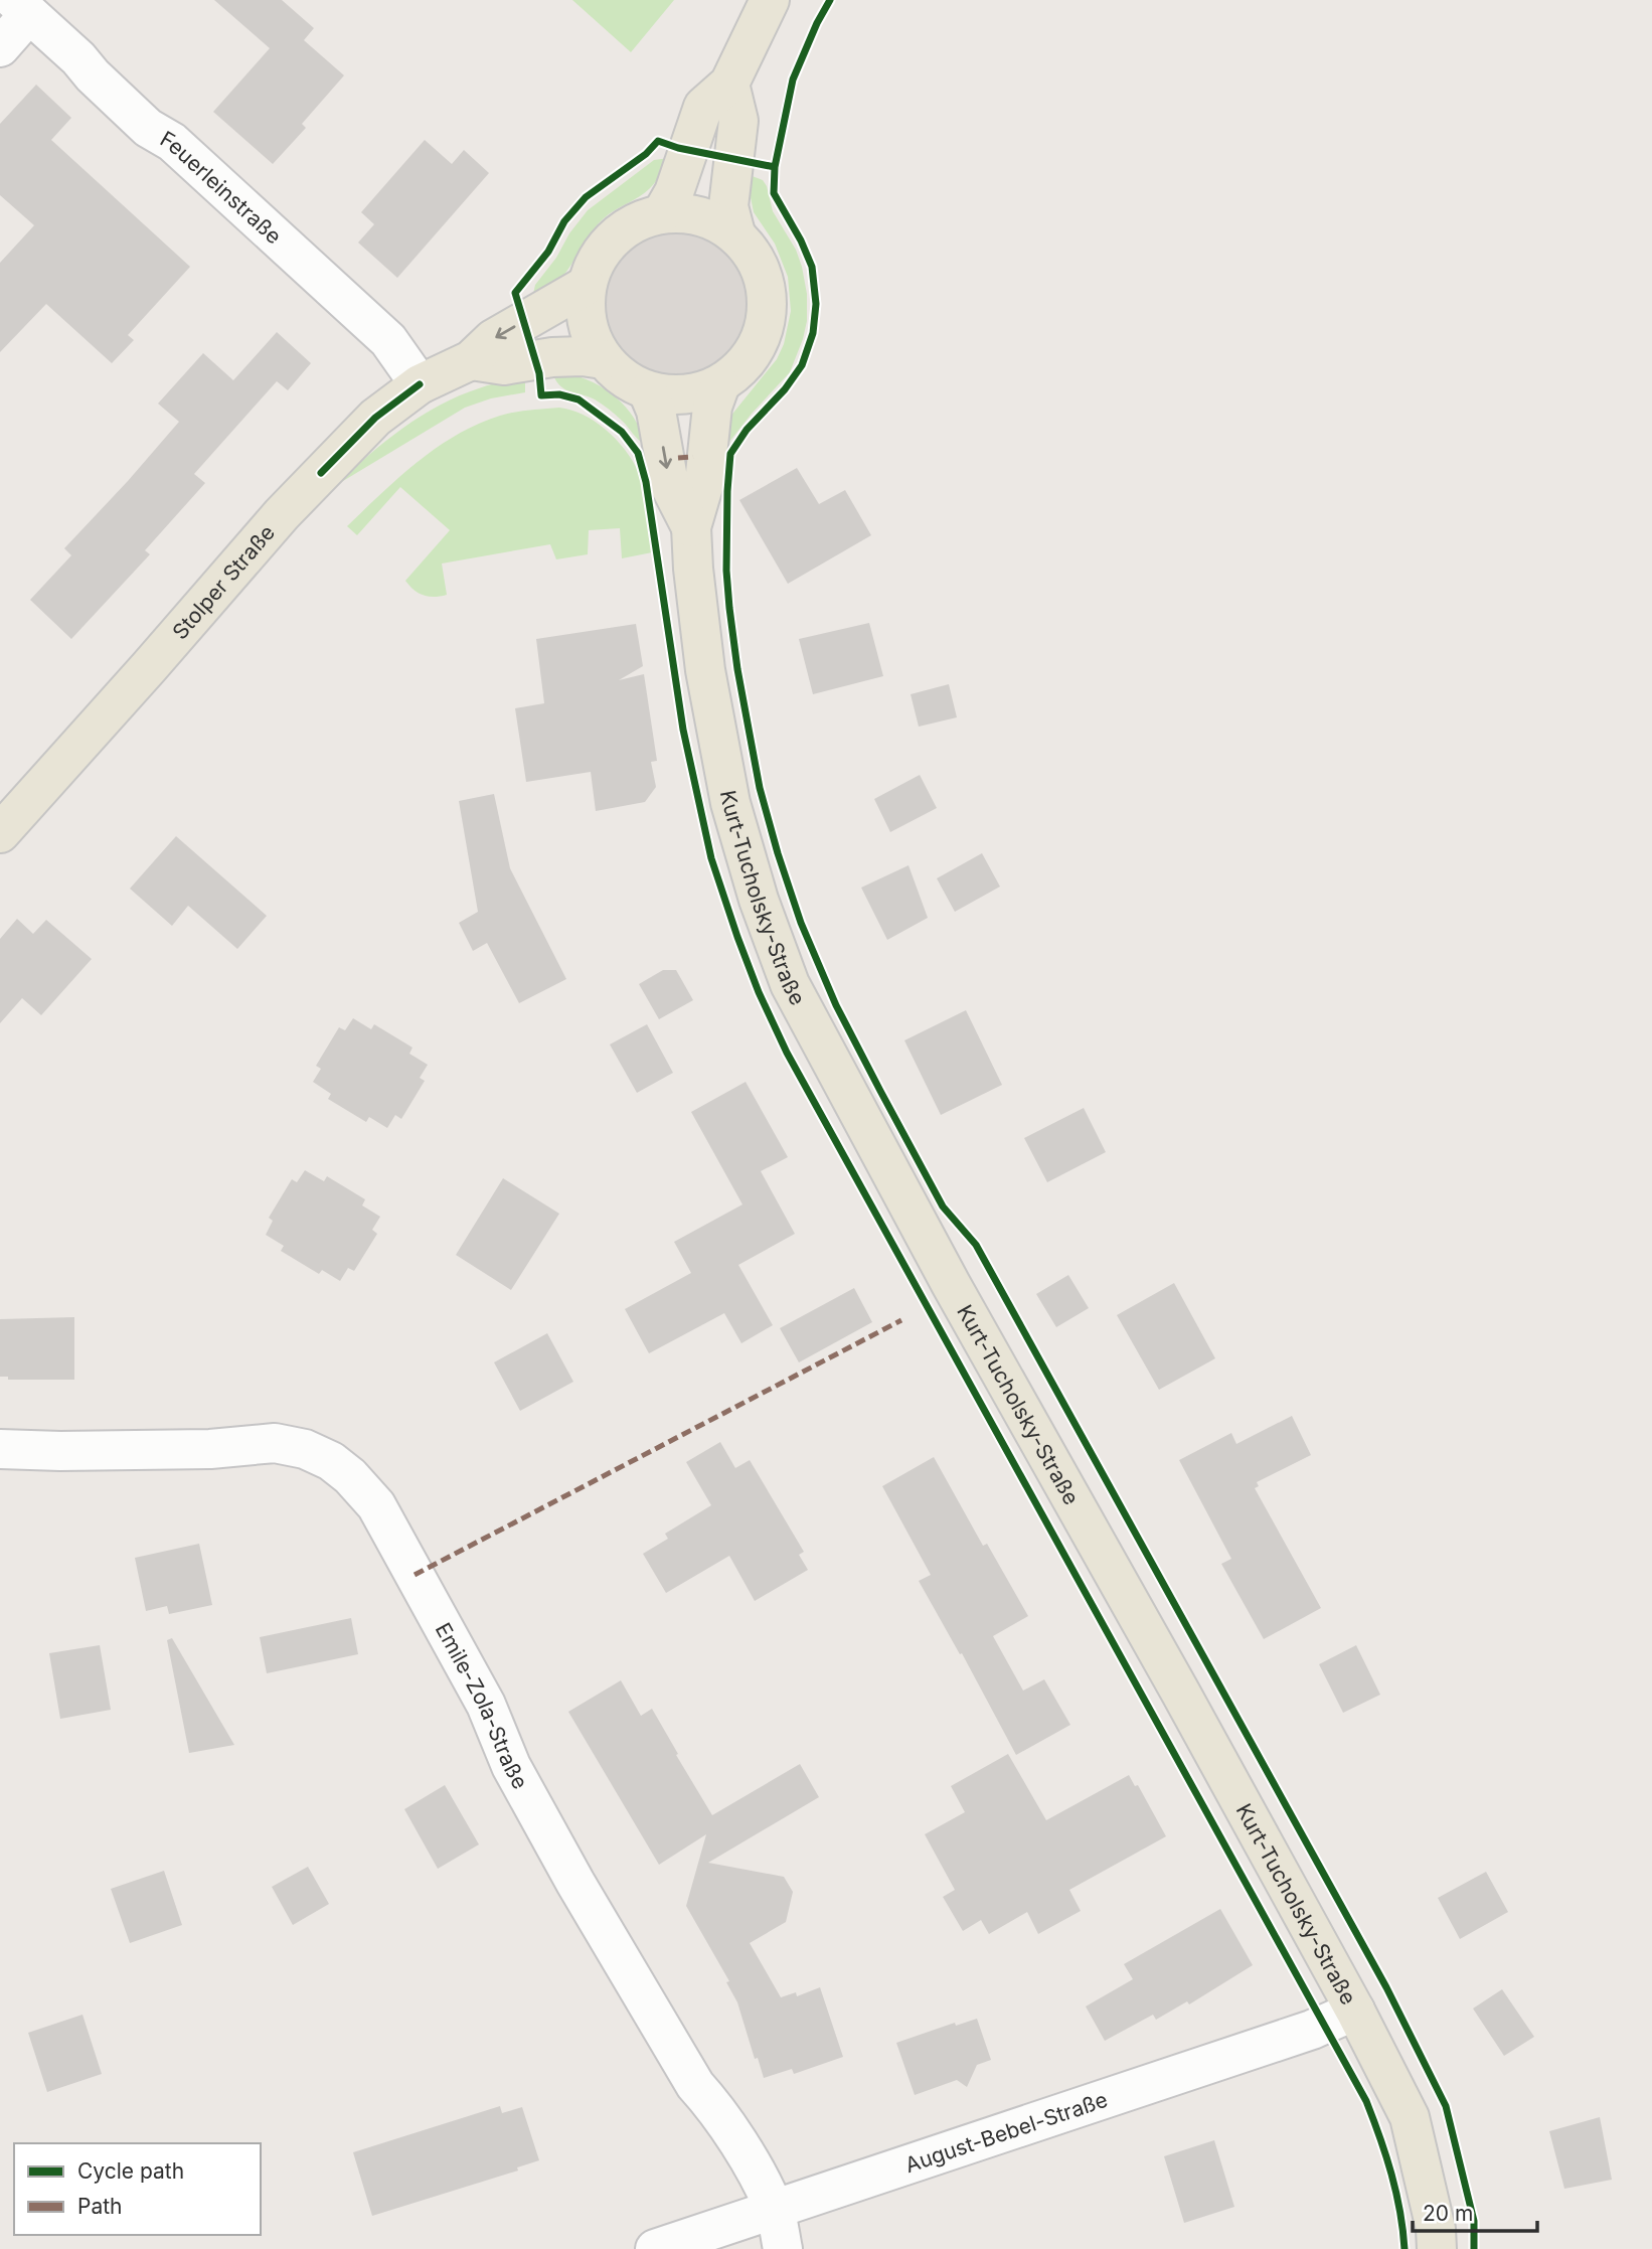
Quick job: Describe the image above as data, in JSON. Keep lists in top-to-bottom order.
{
  "streets": {
    "main road": ["Stolper Straße", "Kurt-Tucholsky-Straße"],
    "street": ["Feuerleinstraße", "Emile-Zola-Straße", "August-Bebel-Straße"]
  },
  "crossings": [
    ["Feuerleinstraße", "Stolper Straße"],
    ["Stolper Straße", "Kurt-Tucholsky-Straße"],
    ["Kurt-Tucholsky-Straße", "August-Bebel-Straße"],
    ["Emile-Zola-Straße", "August-Bebel-Straße"]
  ],
  "legend": ["Cycle path", "Path"],
  "scale_bar": "20 m"
}
